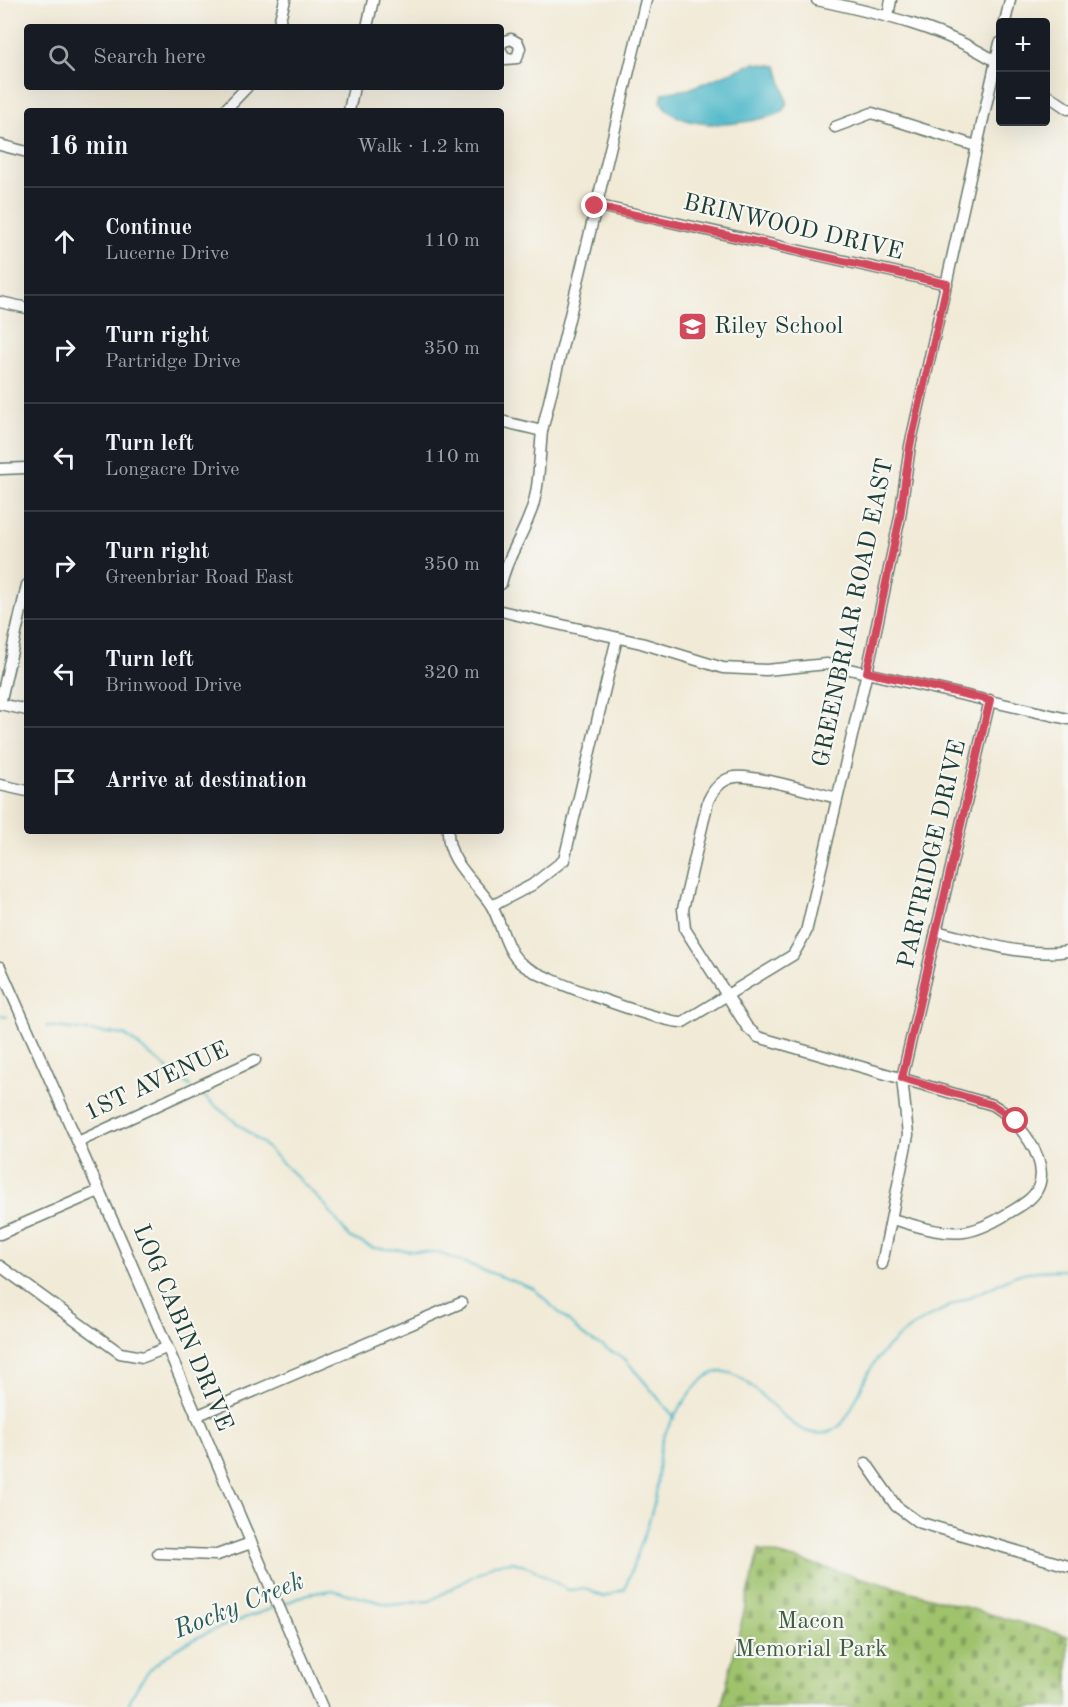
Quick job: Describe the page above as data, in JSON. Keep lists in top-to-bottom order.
{
  "streets": {
    "street": [
      "BRINWOOD DRIVE",
      "GREENBRIAR ROAD EAST",
      "PARTRIDGE DRIVE",
      "1ST AVENUE",
      "LOG CABIN DRIVE"
    ]
  },
  "crossings": [
    ["BRINWOOD DRIVE", "GREENBRIAR ROAD EAST"],
    ["1ST AVENUE", "LOG CABIN DRIVE"]
  ],
  "water": ["Rocky Creek"],
  "parks": ["Macon Memorial Park"],
  "places": {
    "school or university": ["Riley School"]
  },
  "page": {
    "map_buttons": ["+", "−"],
    "search": "Search here",
    "heading": ["16 min", "Walk · 1.2 km"],
    "list": [
      ["Continue", "Lucerne Drive", "110 m"],
      ["Turn right", "Partridge Drive", "350 m"],
      ["Turn left", "Longacre Drive", "110 m"],
      ["Turn right", "Greenbriar Road East", "350 m"],
      ["Turn left", "Brinwood Drive", "320 m"],
      "Arrive at destination"
    ]
  }
}
